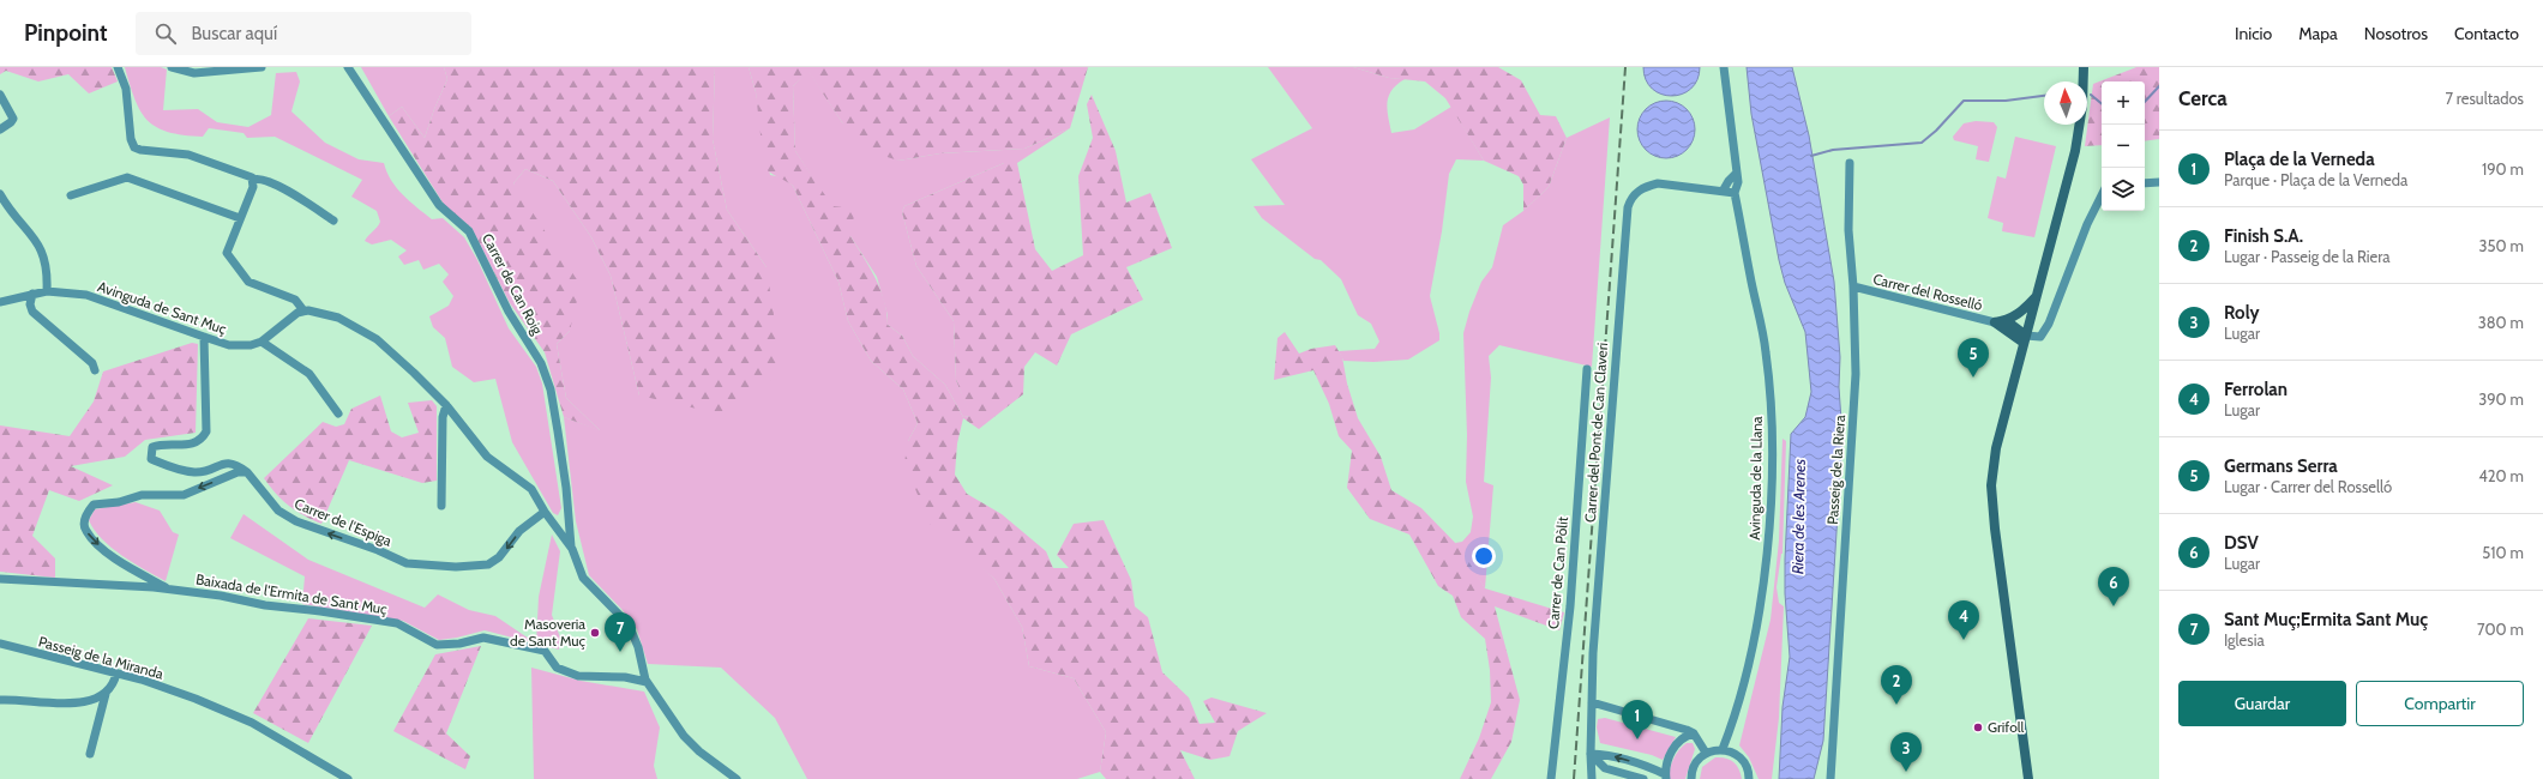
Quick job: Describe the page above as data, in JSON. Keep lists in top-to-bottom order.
{
  "streets": {
    "street": [
      "Carrer de Can Roig",
      "Carrer del Rosselló",
      "Avinguda de Sant Muç",
      "Carrer del Pont de Can Claveri",
      "Passeig de la Riera",
      "Avinguda de la Llana",
      "Carrer de l'Espiga",
      "Carrer de Can Pòlit",
      "Baixada de l'Ermita de Sant Muç",
      "Passeig de la Miranda"
    ]
  },
  "crossings": [
    ["Carrer del Rosselló", "Passeig de la Riera"],
    ["Carrer del Pont de Can Claveri", "Avinguda de la Llana"]
  ],
  "one_way": ["Carrer de l'Espiga"],
  "water": ["Riera de les Arenes"],
  "places": ["Masoveria de Sant Muç", "Grifoll"],
  "north": "top",
  "page": {
    "header": "Pinpoint",
    "search": "Buscar aquí",
    "nav": [
      "Inicio",
      "Mapa",
      "Nosotros",
      "Contacto"
    ],
    "heading": ["Cerca", "7 resultados"],
    "map_buttons": ["+", "−"],
    "list": [
      {
        "mark": "1",
        "name": "Plaça de la Verneda",
        "note": "Parque · Plaça de la Verneda",
        "value": "190 m"
      },
      {
        "mark": "2",
        "name": "Finish S.A.",
        "note": "Lugar · Passeig de la Riera",
        "value": "350 m"
      },
      {
        "mark": "3",
        "name": "Roly",
        "note": "Lugar",
        "value": "380 m"
      },
      {
        "mark": "4",
        "name": "Ferrolan",
        "note": "Lugar",
        "value": "390 m"
      },
      {
        "mark": "5",
        "name": "Germans Serra",
        "note": "Lugar · Carrer del Rosselló",
        "value": "420 m"
      },
      {
        "mark": "6",
        "name": "DSV",
        "note": "Lugar",
        "value": "510 m"
      },
      {
        "mark": "7",
        "name": "Sant Muç;Ermita Sant Muç",
        "note": "Iglesia",
        "value": "700 m"
      }
    ],
    "pins": [
      "5",
      "6",
      "4",
      "7",
      "2",
      "1",
      "3"
    ],
    "buttons": ["Guardar", "Compartir"]
  }
}
